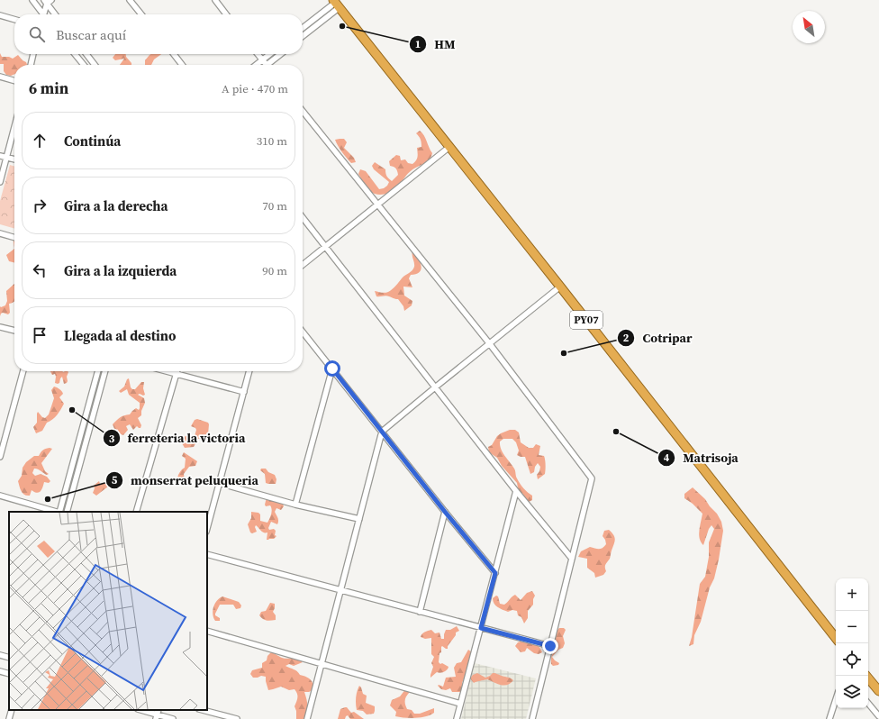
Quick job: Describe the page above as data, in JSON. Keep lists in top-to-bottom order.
{
  "streets": {
    "highway": ["PY07"]
  },
  "places": [
    "HM",
    "Cotripar",
    "ferreteria la victoria",
    "Matrisoja",
    "monserrat peluqueria"
  ],
  "north": "top left",
  "page": {
    "search": "Buscar aquí",
    "heading": ["6 min", "A pie · 470 m"],
    "list": [
      ["Continúa", "310 m"],
      ["Gira a la derecha", "70 m"],
      ["Gira a la izquierda", "90 m"],
      "Llegada al destino"
    ],
    "map_buttons": ["+", "−"]
  }
}
